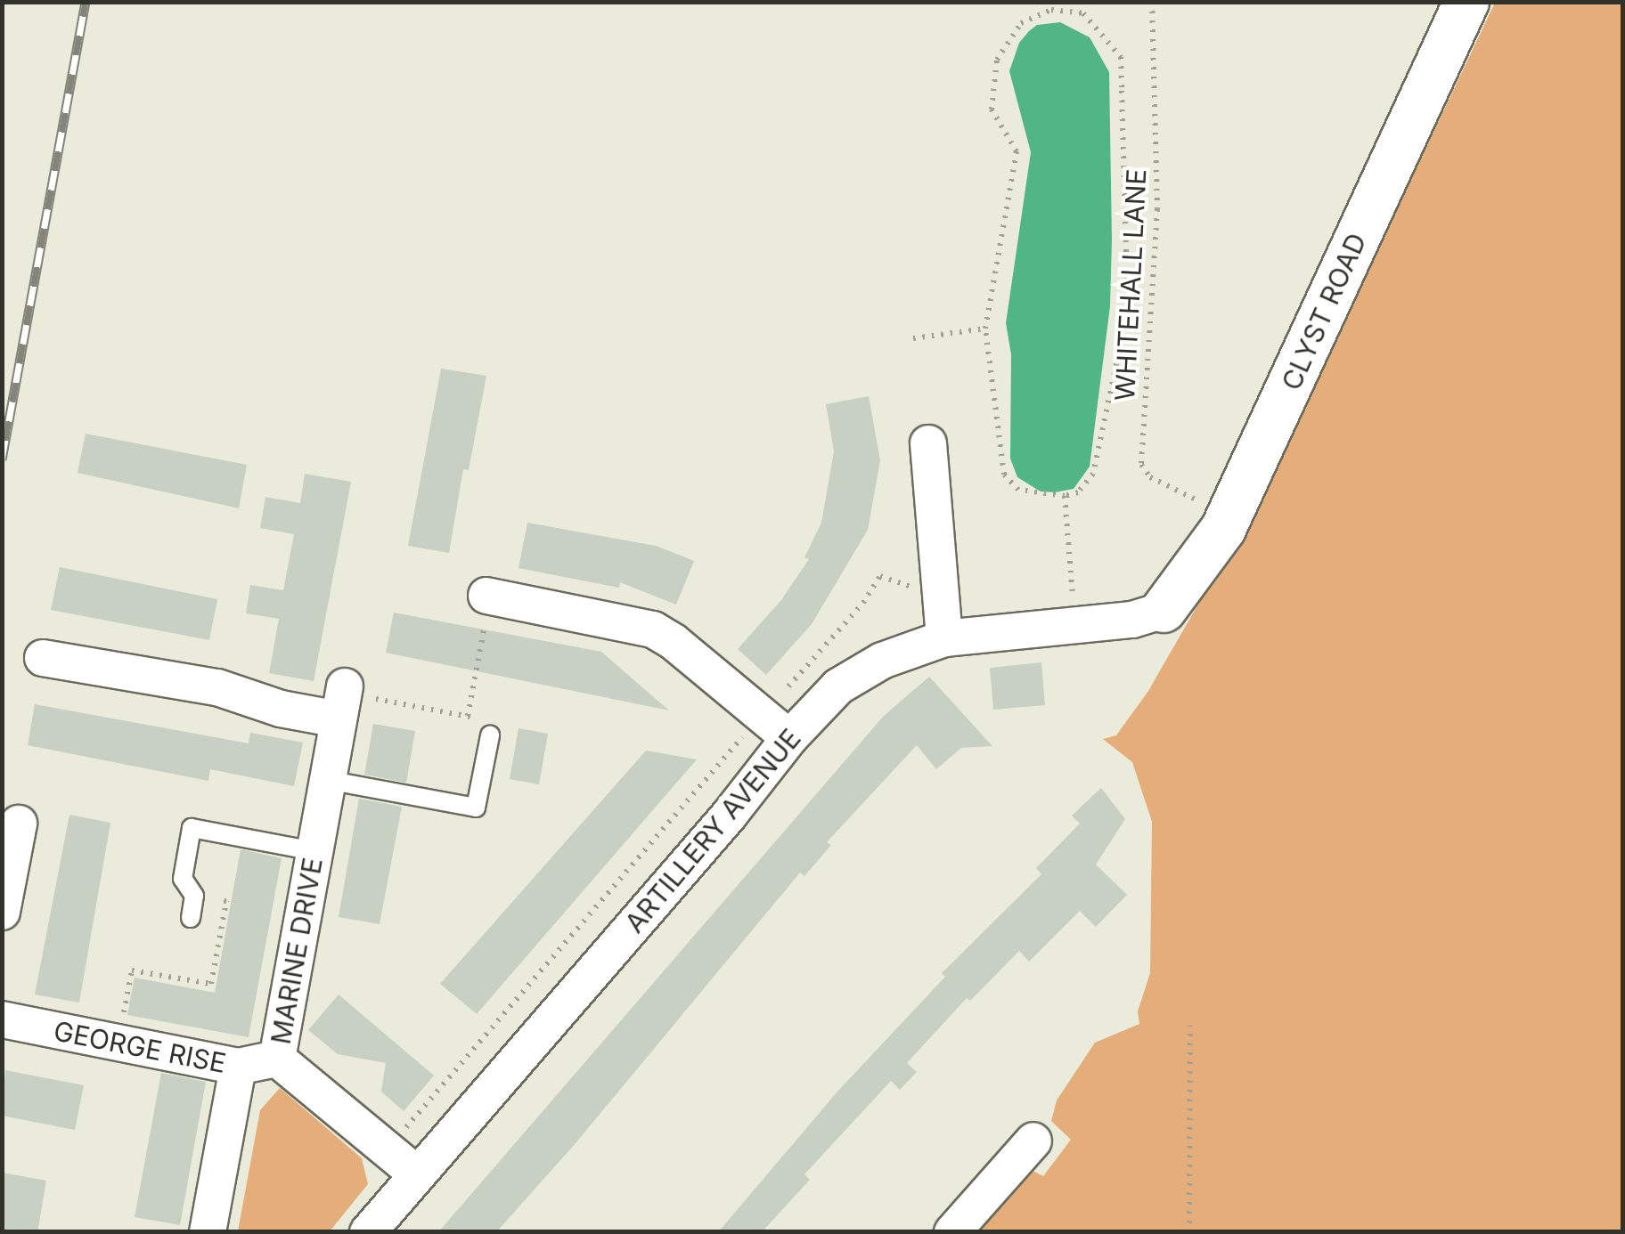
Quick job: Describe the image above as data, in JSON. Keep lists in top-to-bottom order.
{
  "streets": {
    "street": [
      "CLYST ROAD",
      "ARTILLERY AVENUE",
      "MARINE DRIVE",
      "GEORGE RISE"
    ],
    "path": ["WHITEHALL LANE"]
  },
  "crossings": [
    ["WHITEHALL LANE", "CLYST ROAD"],
    ["CLYST ROAD", "ARTILLERY AVENUE"],
    ["ARTILLERY AVENUE", "MARINE DRIVE"],
    ["MARINE DRIVE", "GEORGE RISE"]
  ]
}
